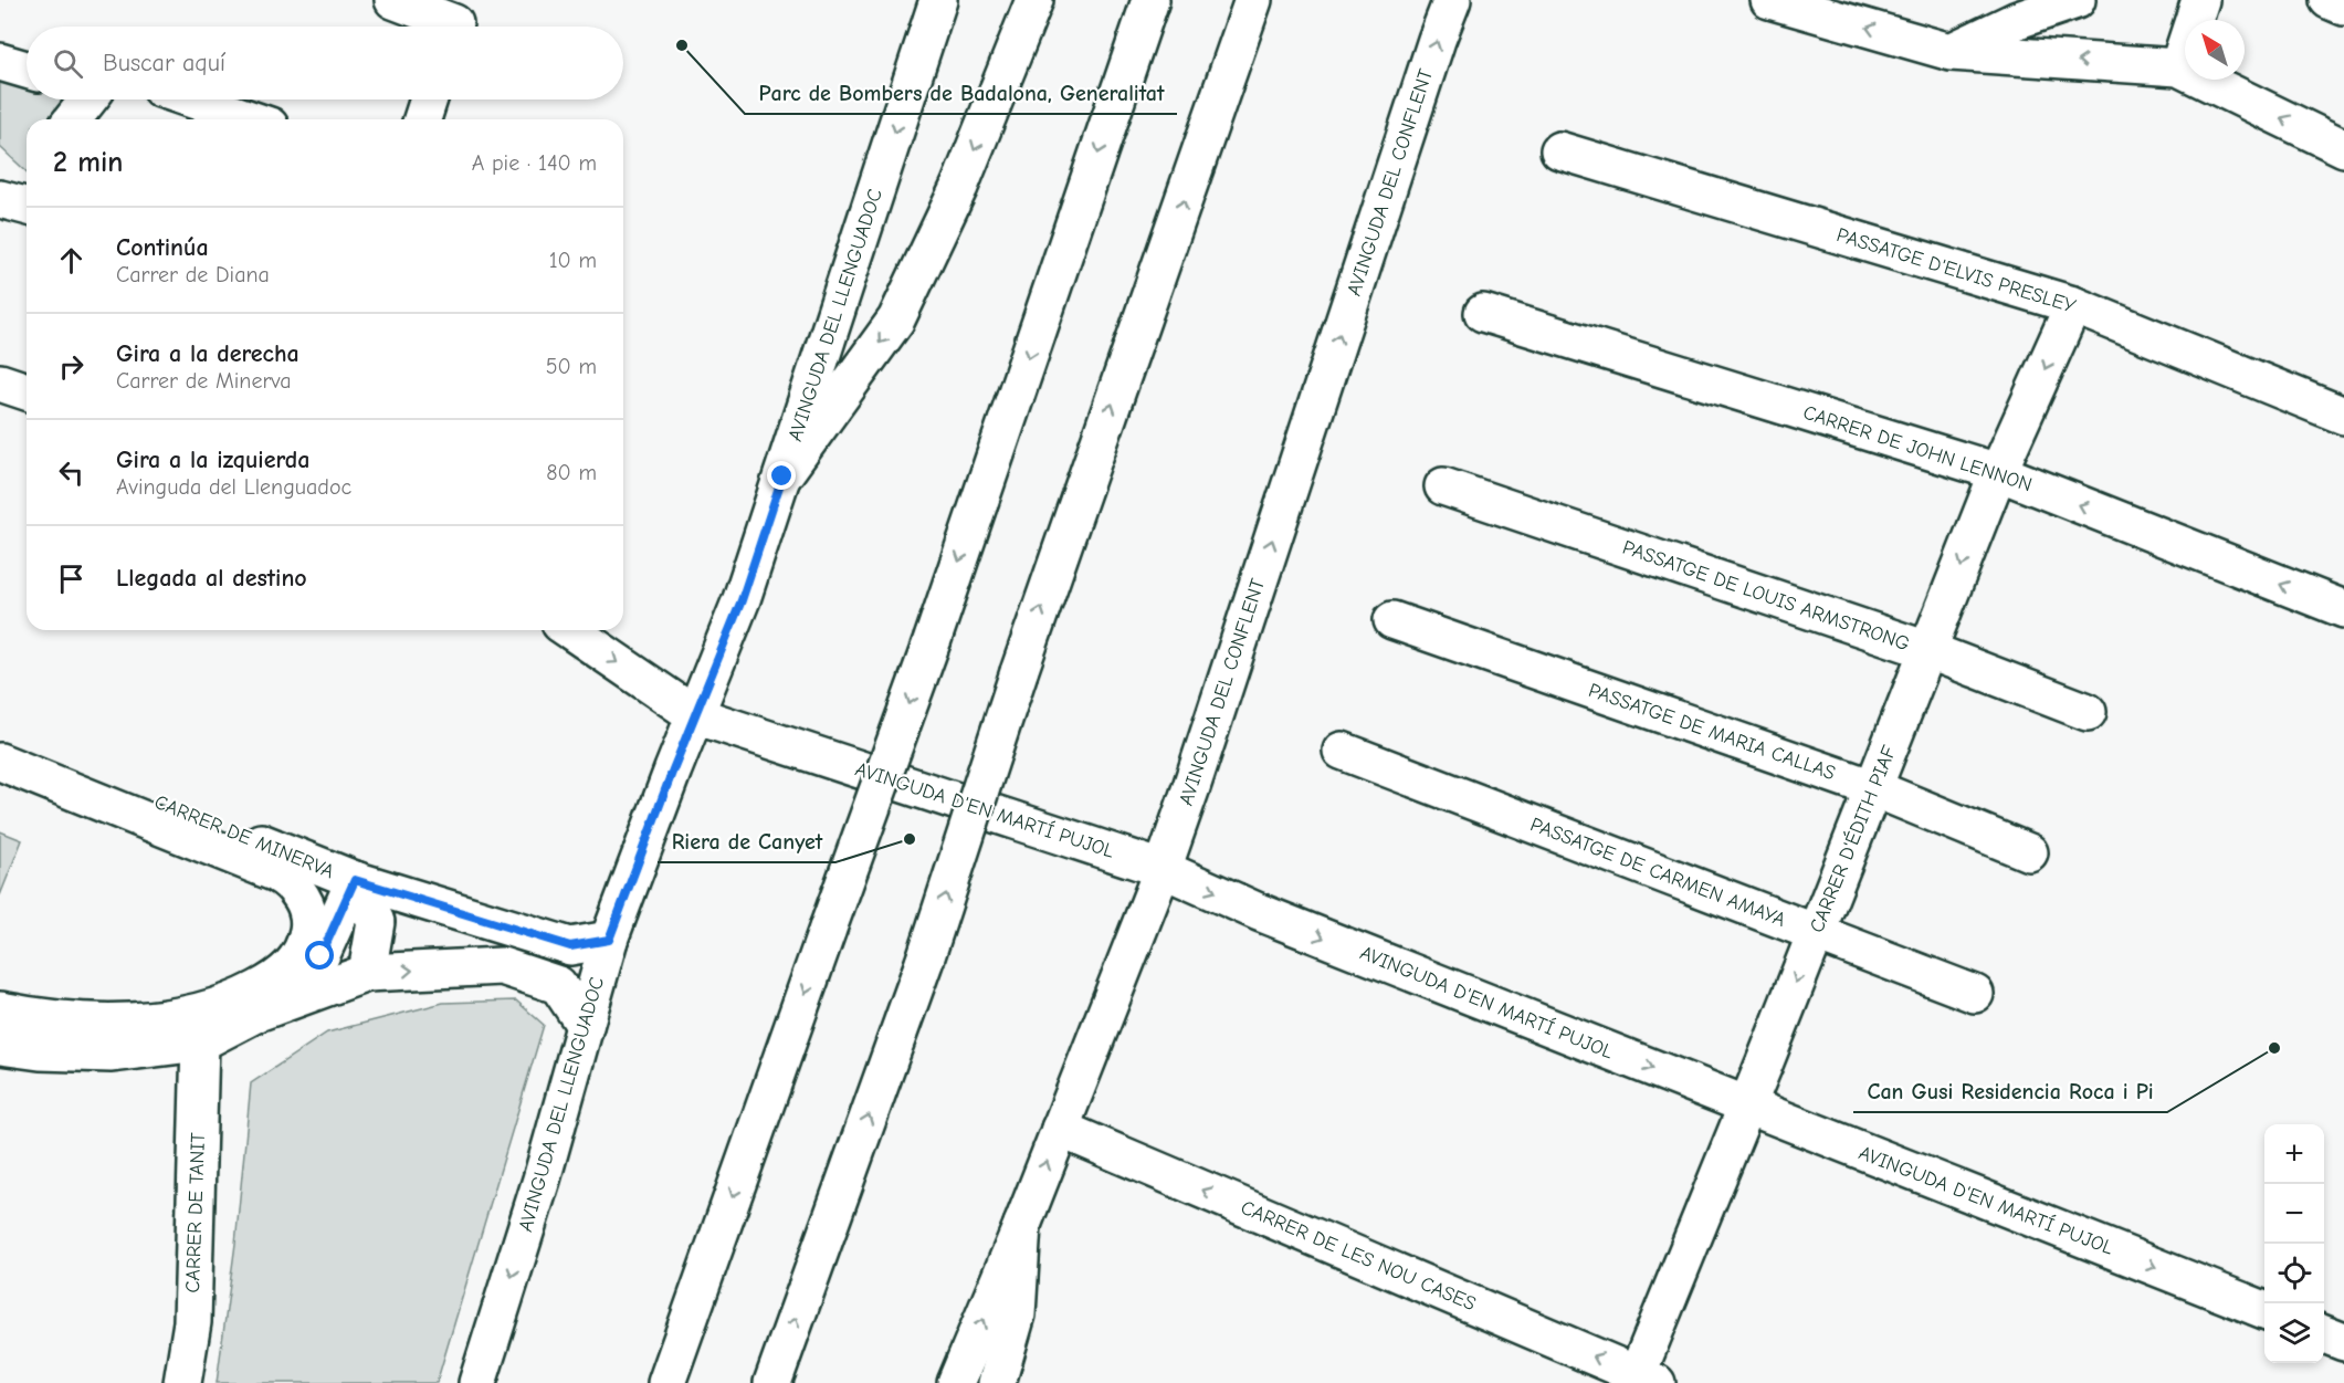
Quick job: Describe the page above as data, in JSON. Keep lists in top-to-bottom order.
{
  "streets": {
    "main road": [
      "AVINGUDA DEL CONFLENT",
      "PASSATGE D'ELVIS PRESLEY",
      "AVINGUDA DEL LLENGUADOC",
      "CARRER DE JOHN LENNON",
      "PASSATGE DE LOUIS ARMSTRONG",
      "PASSATGE DE MARIA CALLAS",
      "AVINGUDA D'EN MARTÍ PUJOL",
      "CARRER DE MINERVA",
      "CARRER D'ÉDITH PIAF",
      "PASSATGE DE CARMEN AMAYA",
      "CARRER DE TANIT",
      "CARRER DE LES NOU CASES"
    ]
  },
  "crossings": [
    ["AVINGUDA DEL CONFLENT", "AVINGUDA D'EN MARTÍ PUJOL"],
    ["AVINGUDA DEL CONFLENT", "CARRER DE LES NOU CASES"],
    ["PASSATGE D'ELVIS PRESLEY", "CARRER D'ÉDITH PIAF"],
    ["AVINGUDA DEL LLENGUADOC", "AVINGUDA D'EN MARTÍ PUJOL"],
    ["AVINGUDA DEL LLENGUADOC", "CARRER DE MINERVA"],
    ["CARRER DE JOHN LENNON", "CARRER D'ÉDITH PIAF"],
    ["PASSATGE DE LOUIS ARMSTRONG", "CARRER D'ÉDITH PIAF"],
    ["PASSATGE DE MARIA CALLAS", "CARRER D'ÉDITH PIAF"],
    ["AVINGUDA D'EN MARTÍ PUJOL", "CARRER D'ÉDITH PIAF"],
    ["CARRER D'ÉDITH PIAF", "PASSATGE DE CARMEN AMAYA"],
    ["CARRER D'ÉDITH PIAF", "CARRER DE LES NOU CASES"]
  ],
  "one_way": [
    "CARRER DE JOHN LENNON",
    "AVINGUDA D'EN MARTÍ PUJOL",
    "CARRER D'ÉDITH PIAF",
    "CARRER DE LES NOU CASES"
  ],
  "places": ["Parc de Bombers de Badalona, Generalitat", "Riera de Canyet", "Can Gusi Residencia Roca i Pi"],
  "north": "top left",
  "page": {
    "search": "Buscar aquí",
    "heading": ["2 min", "A pie · 140 m"],
    "list": [
      ["Continúa", "Carrer de Diana", "10 m"],
      ["Gira a la derecha", "Carrer de Minerva", "50 m"],
      ["Gira a la izquierda", "Avinguda del Llenguadoc", "80 m"],
      "Llegada al destino"
    ],
    "map_buttons": ["+", "−"]
  }
}
